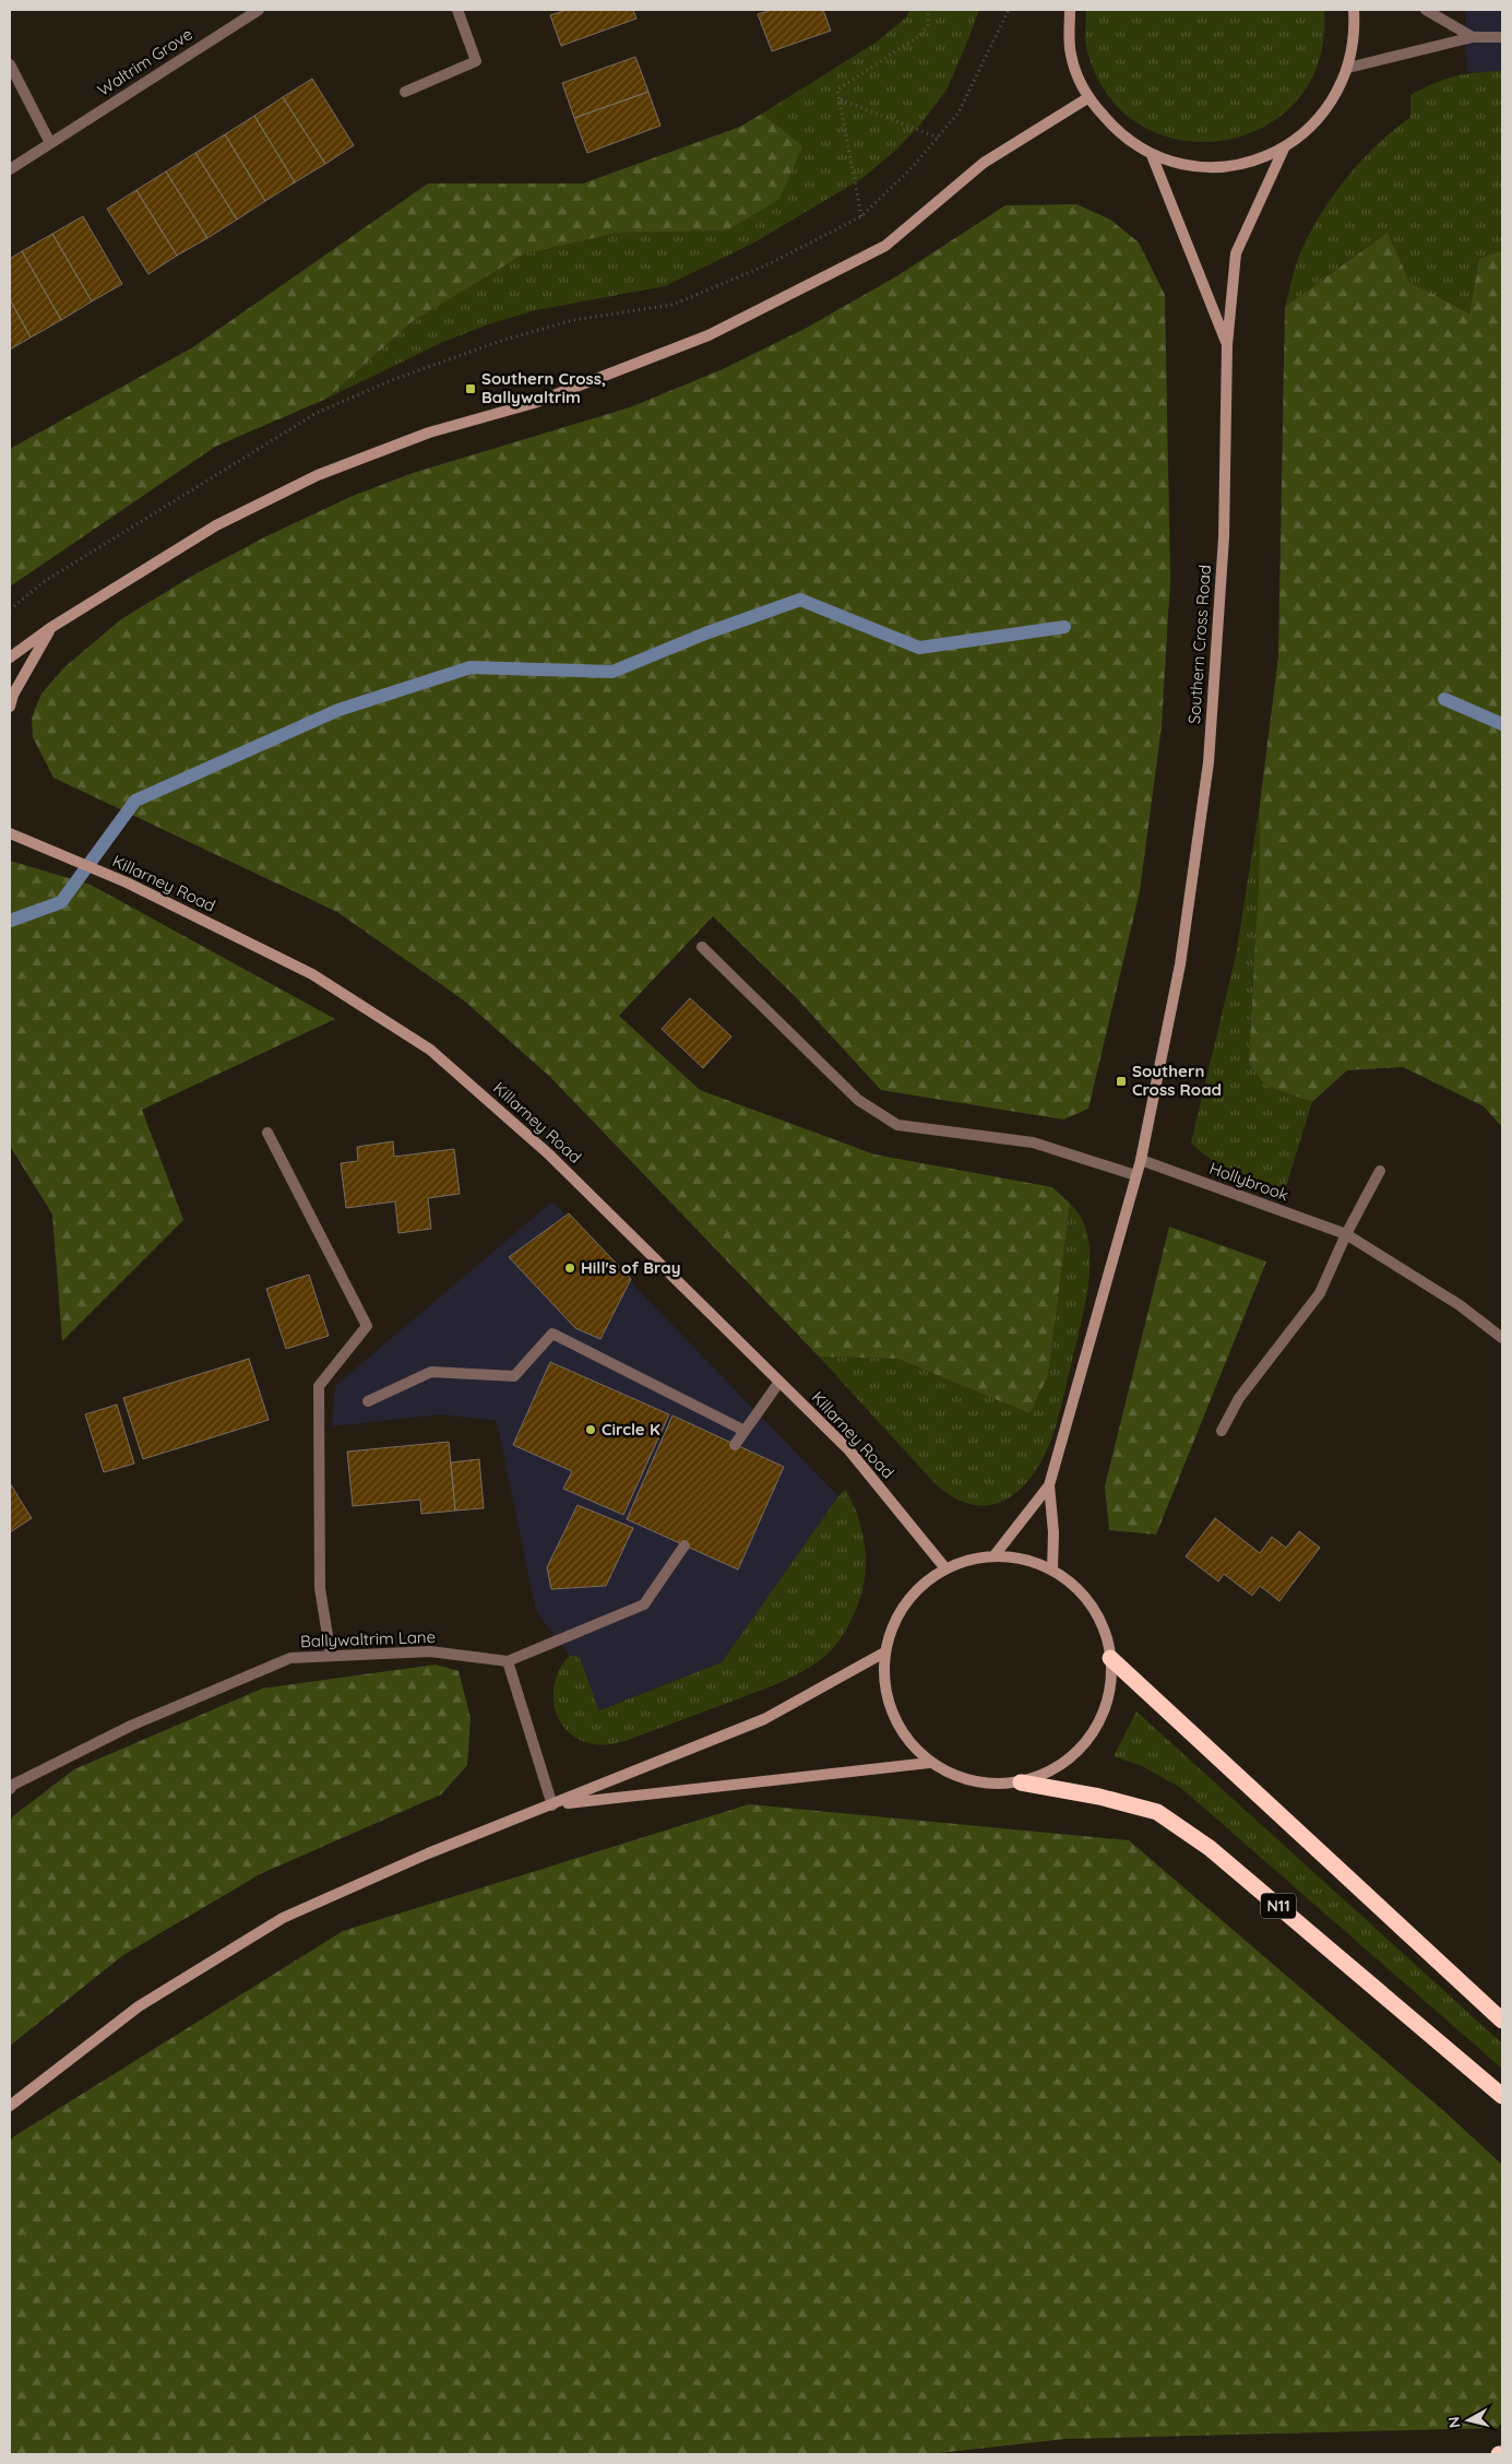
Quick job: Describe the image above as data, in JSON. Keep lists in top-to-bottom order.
{
  "streets": {
    "highway": ["N11"],
    "main road": ["Southern Cross Road", "Killarney Road"],
    "street": ["Waltrim Grove", "Hollybrook", "Ballywaltrim Lane"]
  },
  "crossings": [
    ["Southern Cross Road", "Hollybrook"]
  ],
  "places": {
    "transit": ["Southern Cross, Ballywaltrim", "Southern Cross Road"],
    "other": ["Hill's of Bray", "Circle K"]
  },
  "north": "left"
}
